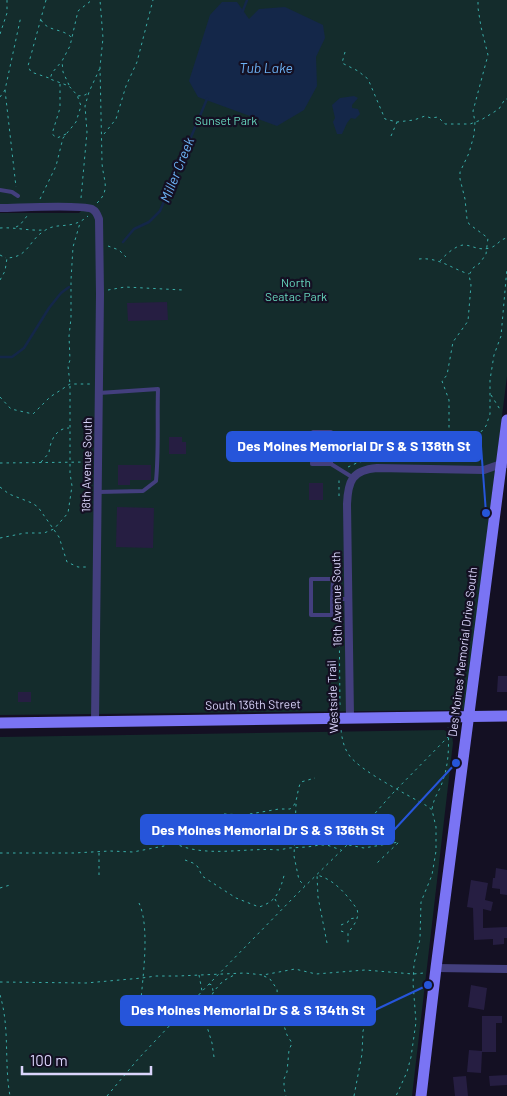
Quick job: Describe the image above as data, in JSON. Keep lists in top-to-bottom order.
{
  "streets": {
    "main road": ["Des Moines Memorial Drive South", "South 136th Street"],
    "street": ["18th Avenue South", "16th Avenue South"],
    "path": ["Westside Trail"]
  },
  "crossings": [
    ["18th Avenue South", "South 136th Street"],
    ["16th Avenue South", "Westside Trail"],
    ["16th Avenue South", "South 136th Street"],
    ["Des Moines Memorial Drive South", "South 136th Street"],
    ["Westside Trail", "South 136th Street"]
  ],
  "water": ["Tub Lake", "Miller Creek"],
  "parks": ["Sunset Park", "North Seatac Park"],
  "places": ["Des Moines Memorial Dr S & S 138th St", "Des Moines Memorial Dr S & S 136th St", "Des Moines Memorial Dr S & S 134th St"],
  "scale_bar": "100 m"
}
